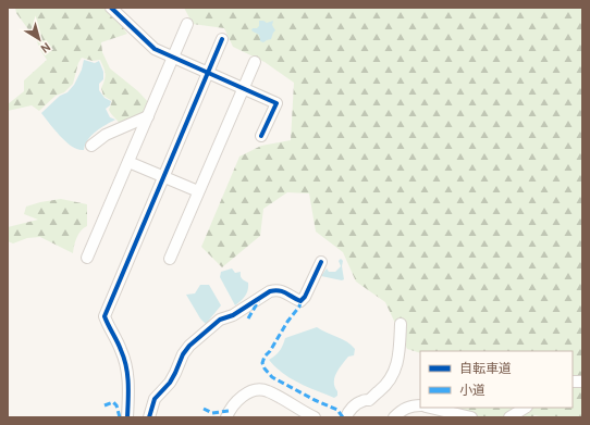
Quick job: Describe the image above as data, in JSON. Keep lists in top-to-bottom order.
{
  "legend": ["自転車道", "小道"],
  "north": "bottom right"
}
